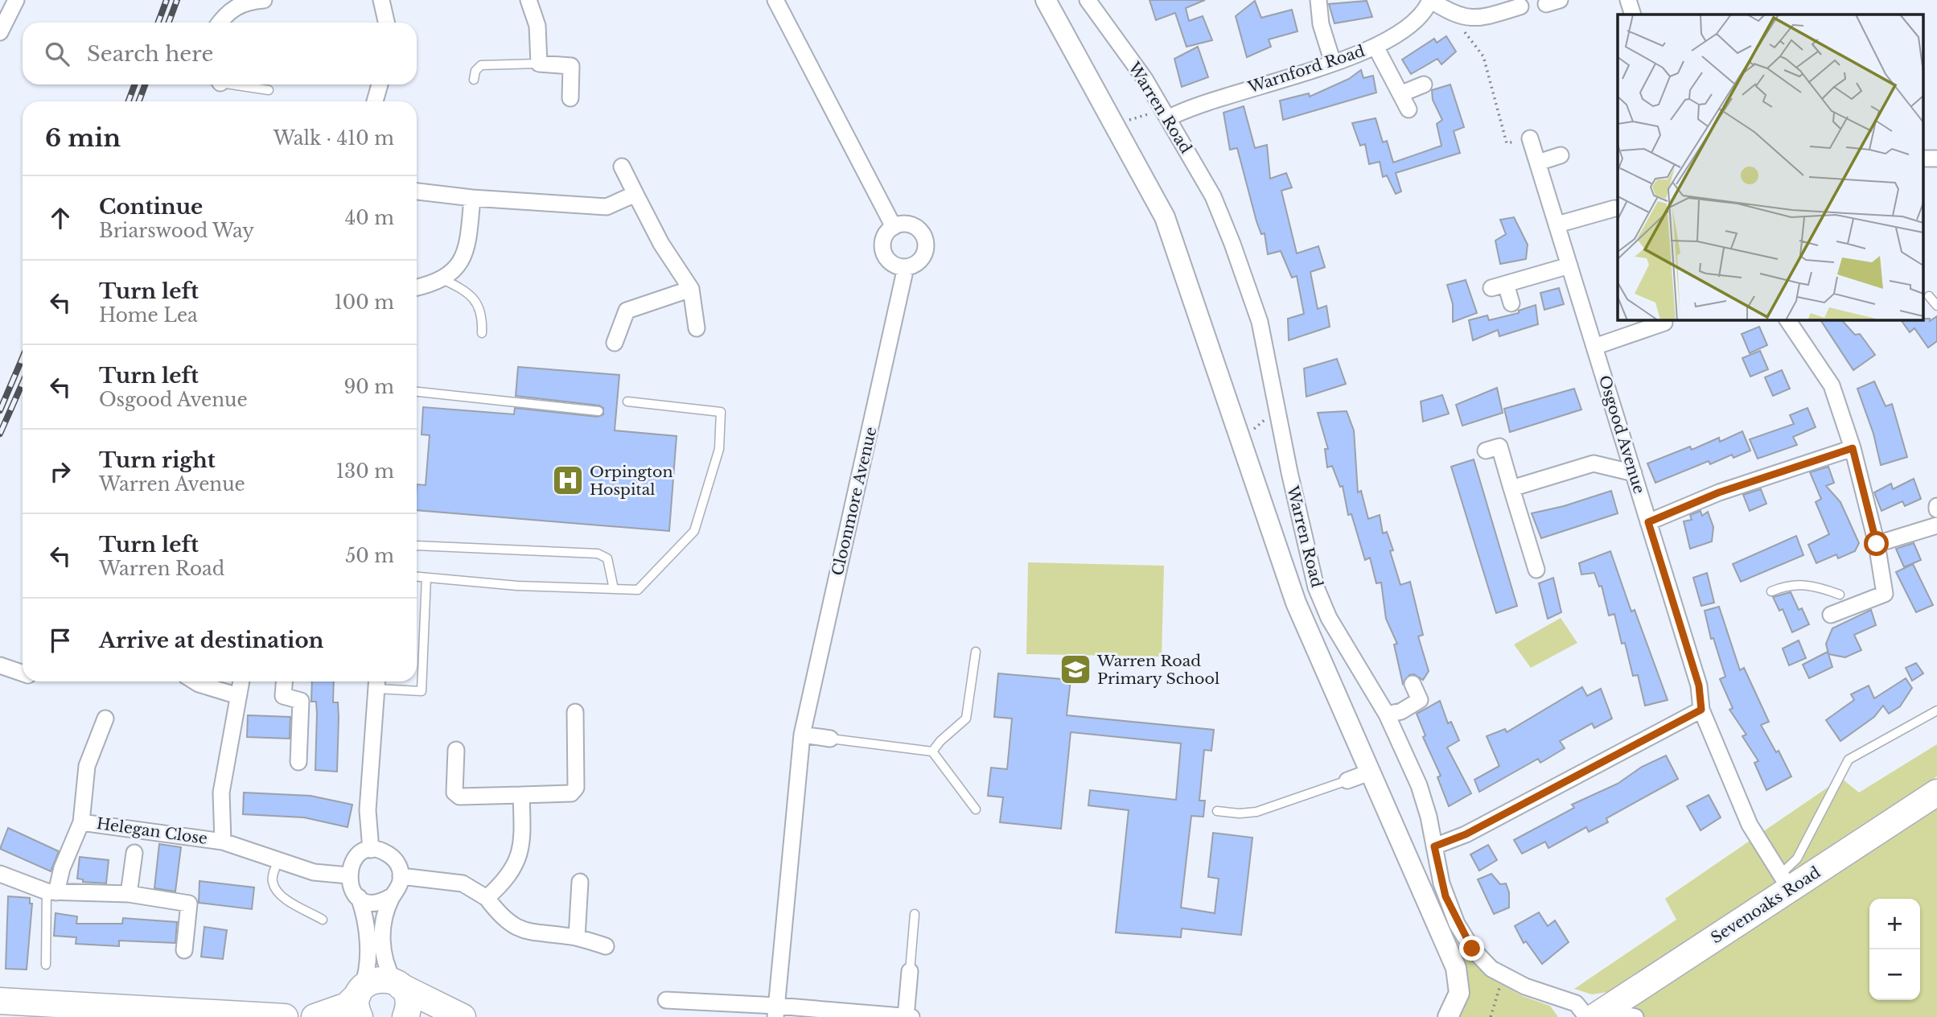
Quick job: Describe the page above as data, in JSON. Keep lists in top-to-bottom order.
{
  "streets": {
    "main road": ["Sevenoaks Road"],
    "street": [
      "Warnford Road",
      "Warren Road",
      "Osgood Avenue",
      "Cloonmore Avenue",
      "Helegan Close"
    ]
  },
  "crossings": [
    ["Warnford Road", "Warren Road"],
    ["Osgood Avenue", "Sevenoaks Road"]
  ],
  "places": {
    "hospital": ["Orpington Hospital"],
    "school or university": ["Warren Road Primary School"]
  },
  "page": {
    "search": "Search here",
    "heading": ["6 min", "Walk · 410 m"],
    "list": [
      ["Continue", "Briarswood Way", "40 m"],
      ["Turn left", "Home Lea", "100 m"],
      ["Turn left", "Osgood Avenue", "90 m"],
      ["Turn right", "Warren Avenue", "130 m"],
      ["Turn left", "Warren Road", "50 m"],
      "Arrive at destination"
    ],
    "map_buttons": ["+", "−"]
  }
}
